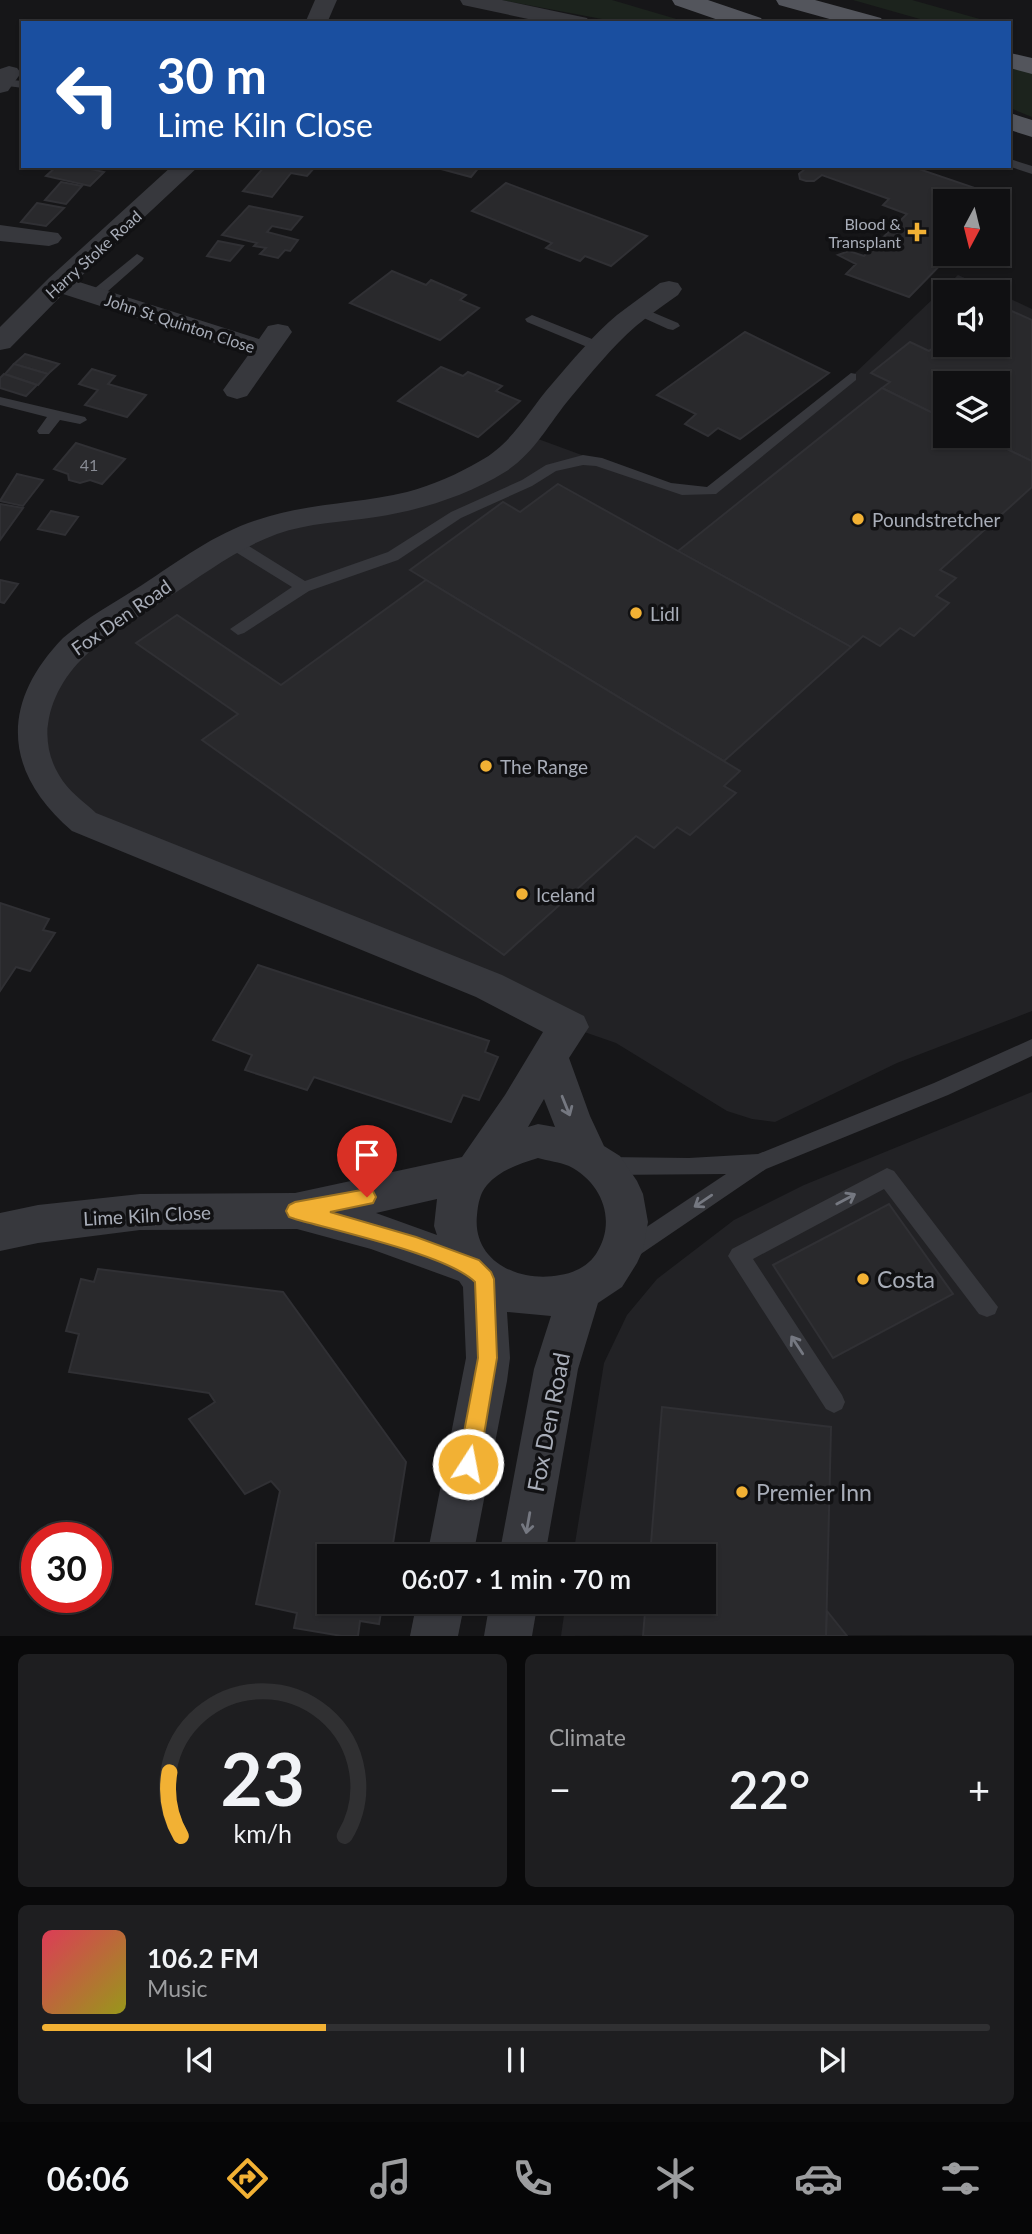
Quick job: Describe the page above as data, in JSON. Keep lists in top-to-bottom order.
{
  "streets": {
    "street": [
      "Harry Stoke Road",
      "John St Quinton Close",
      "Fox Den Road",
      "Lime Kiln Close"
    ]
  },
  "crossings": [
    ["Harry Stoke Road", "John St Quinton Close"],
    ["Fox Den Road", "Lime Kiln Close"]
  ],
  "places": {
    "health": ["Blood & Transplant"],
    "other": [
      "Poundstretcher",
      "Lidl",
      "The Range",
      "Iceland",
      "Costa",
      "Premier Inn"
    ]
  },
  "house_numbers": ["41"],
  "north": "bottom",
  "page": {
    "turn": ["30 m", "Lime Kiln Close"],
    "limit": "30",
    "trip": "06:07 · 1 min · 70 m",
    "tile": "Climate",
    "heat": ["−", "22°", "+"],
    "song": ["106.2 FM", "Music"],
    "tabs": "06:06",
    "gauge": ["23", "km/h"]
  }
}
